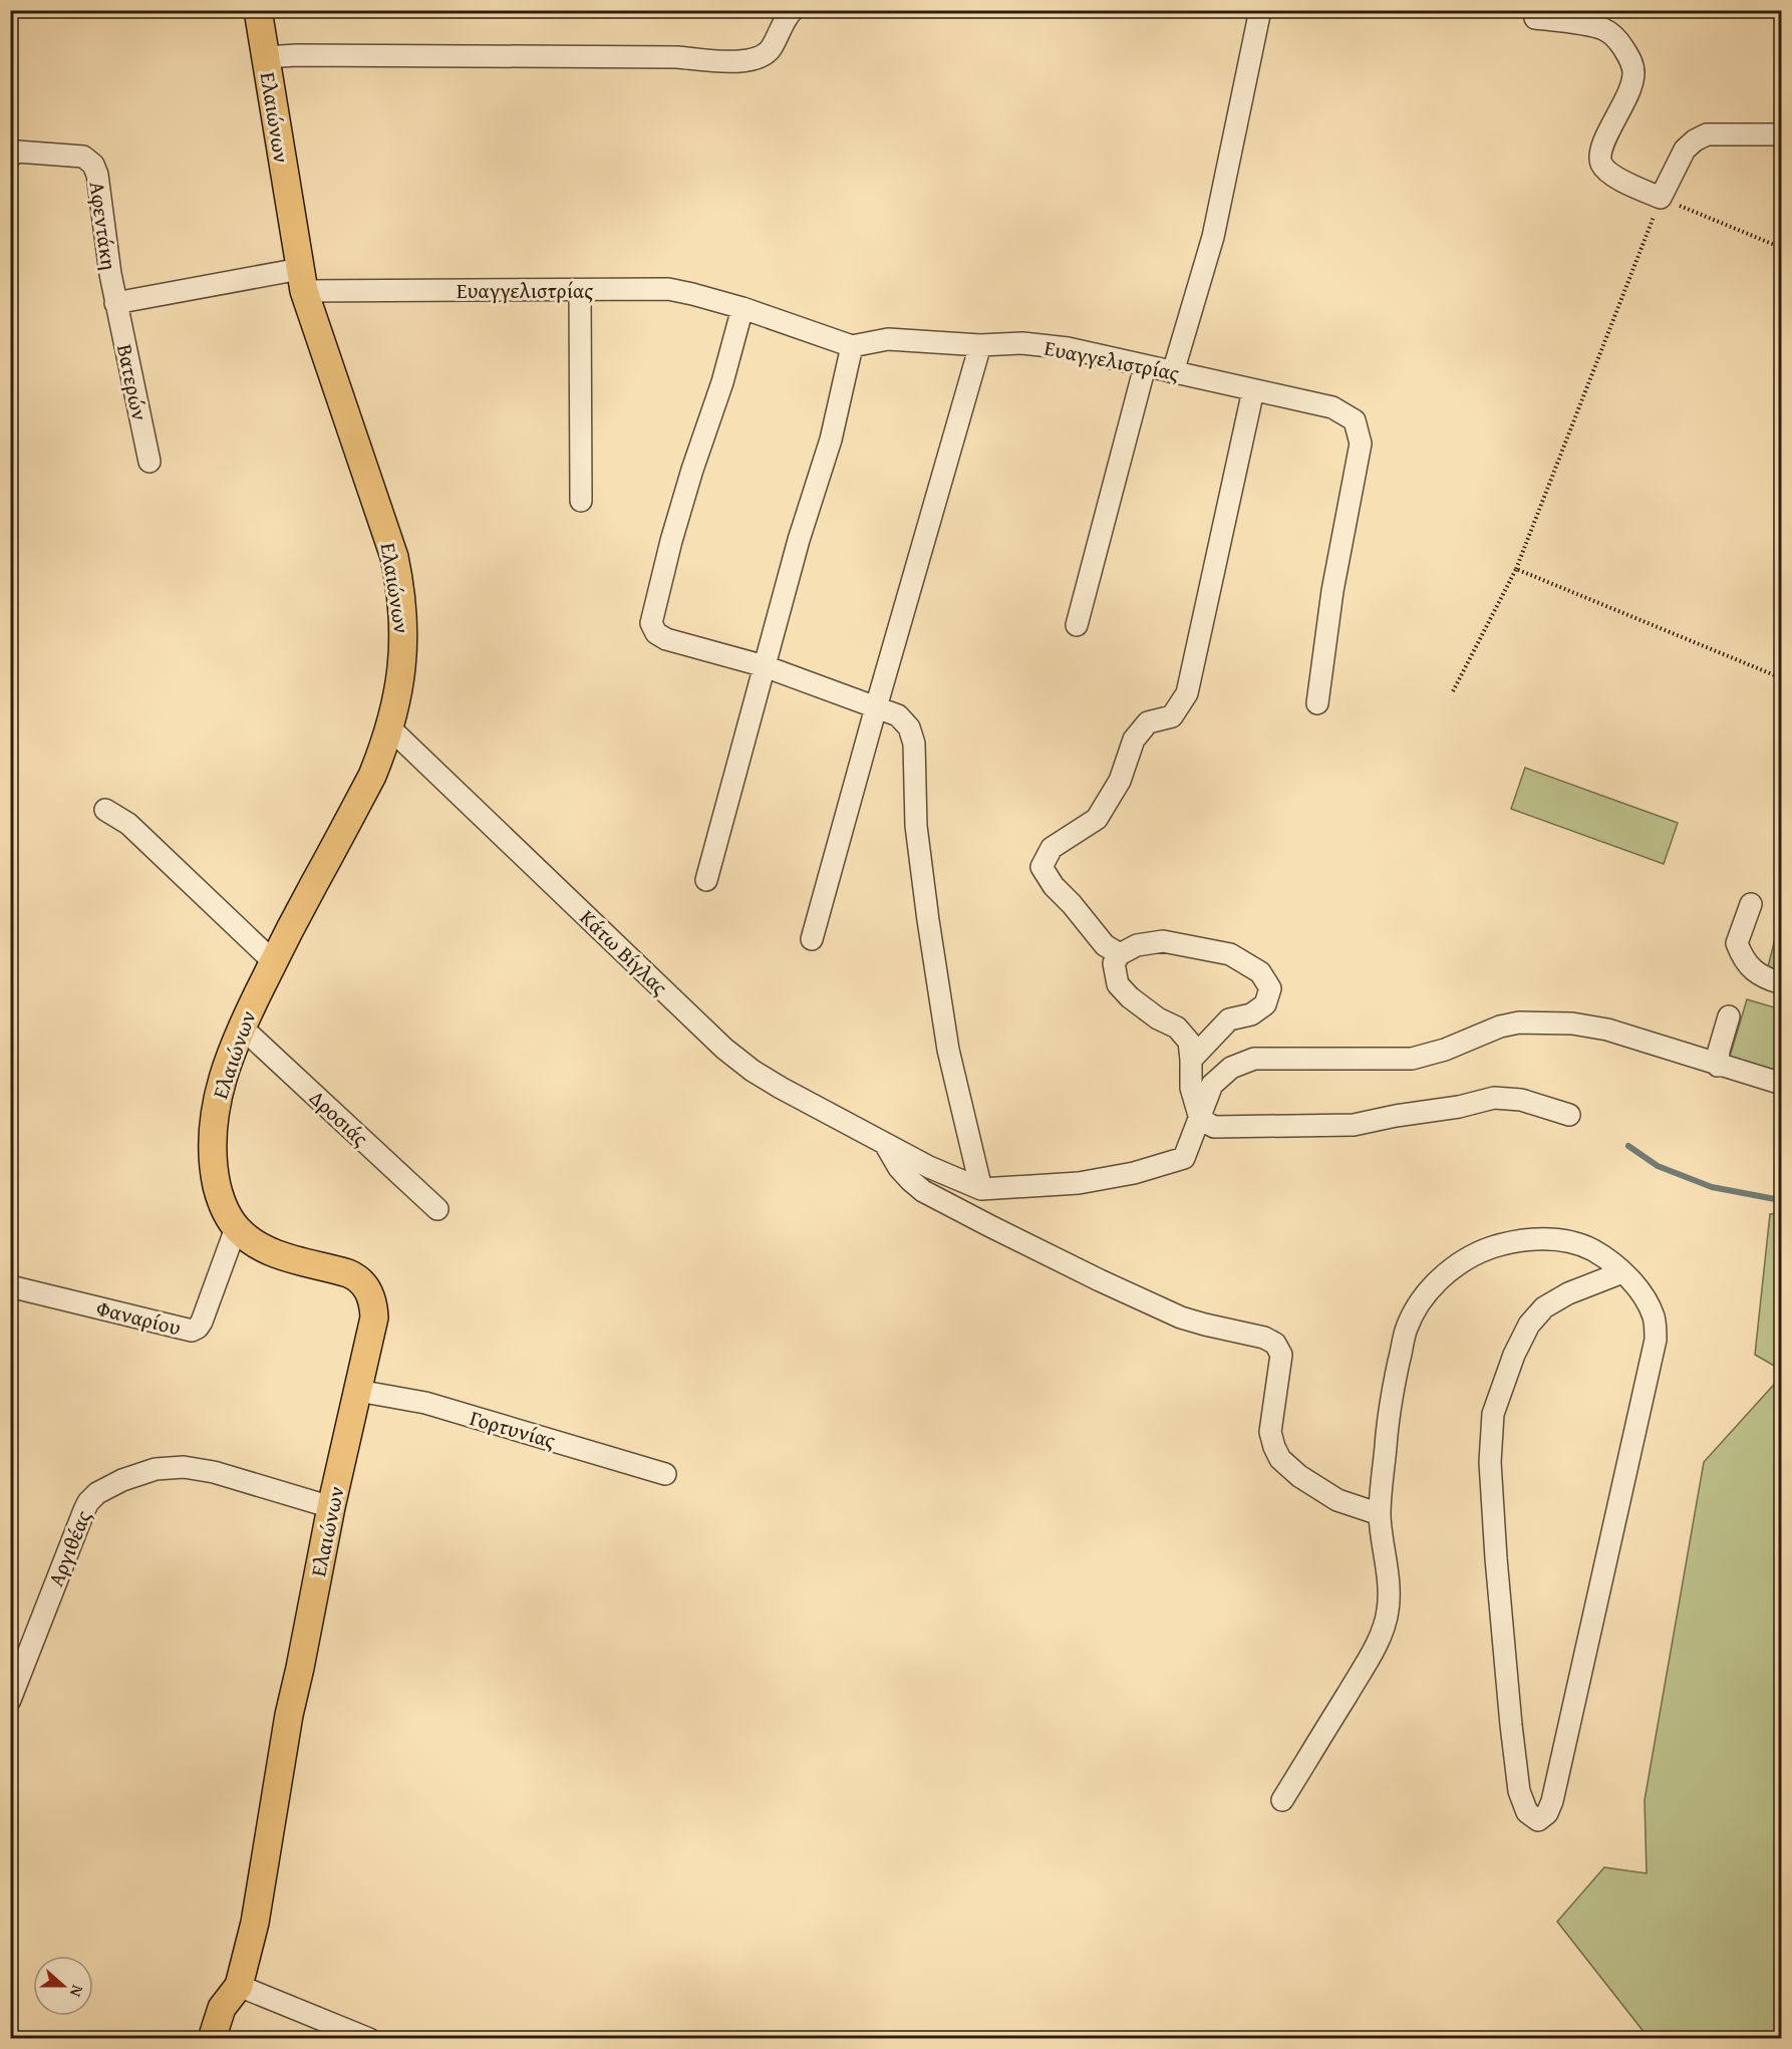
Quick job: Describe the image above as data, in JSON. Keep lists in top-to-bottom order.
{
  "streets": {
    "main road": ["Ελαιώνων"],
    "street": [
      "Αφεντάκη",
      "Ευαγγελιστρίας",
      "Βατερών",
      "Κάτω Βίγλας",
      "Δροσιάς",
      "Φαναρίου",
      "Γορτυνίας",
      "Αργιθέας"
    ]
  },
  "crossings": [
    ["Ελαιώνων", "Ευαγγελιστρίας"],
    ["Ελαιώνων", "Κάτω Βίγλας"],
    ["Ελαιώνων", "Δροσιάς"],
    ["Ελαιώνων", "Φαναρίου"],
    ["Ελαιώνων", "Γορτυνίας"],
    ["Ελαιώνων", "Αργιθέας"],
    ["Αφεντάκη", "Ευαγγελιστρίας"],
    ["Αφεντάκη", "Βατερών"],
    ["Ευαγγελιστρίας", "Βατερών"]
  ],
  "north": "right"
}
